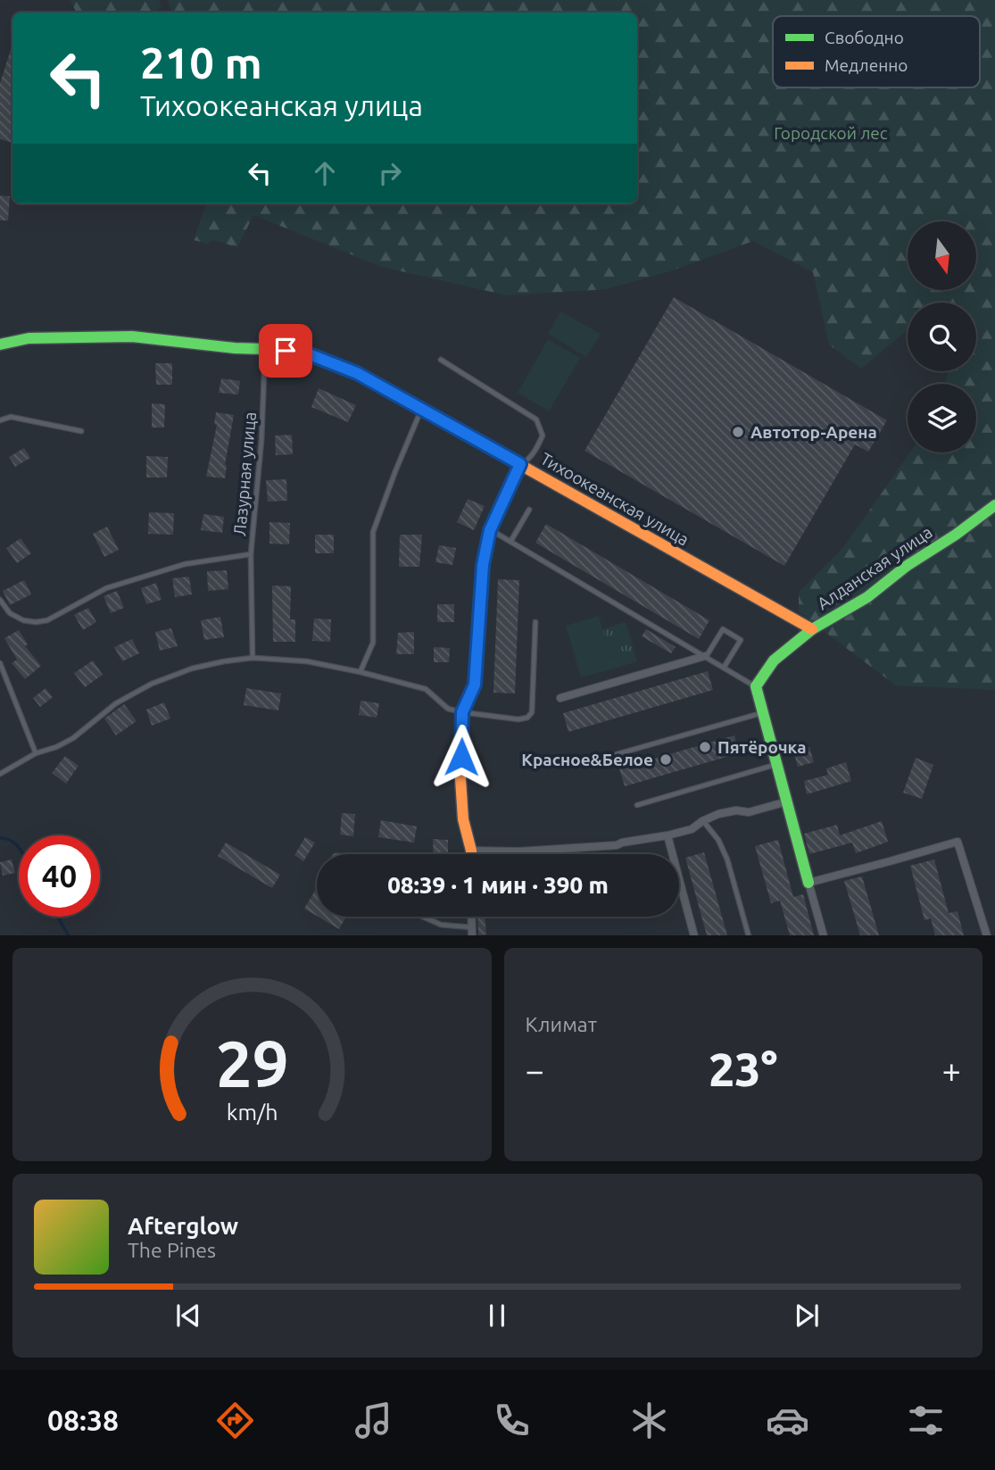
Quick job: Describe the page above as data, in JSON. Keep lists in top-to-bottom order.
{
  "streets": {
    "street": ["Тихоокеанская улица", "Алданская улица"],
    "lane": ["Лазурная улица"]
  },
  "crossings": [
    ["Лазурная улица", "Тихоокеанская улица"],
    ["Тихоокеанская улица", "Алданская улица"]
  ],
  "parks": ["Городской лес"],
  "places": ["Автотор-Арена", "Пятёрочка", "Красное&Белое"],
  "legend": ["Свободно", "Медленно"],
  "north": "bottom",
  "page": {
    "turn": ["210 m", "Тихоокеанская улица"],
    "limit": "40",
    "trip": "08:39 · 1 мин · 390 m",
    "tile": "Климат",
    "heat": ["−", "23°", "+"],
    "song": ["Afterglow", "The Pines"],
    "tabs": "08:38",
    "gauge": ["29", "km/h"]
  }
}
